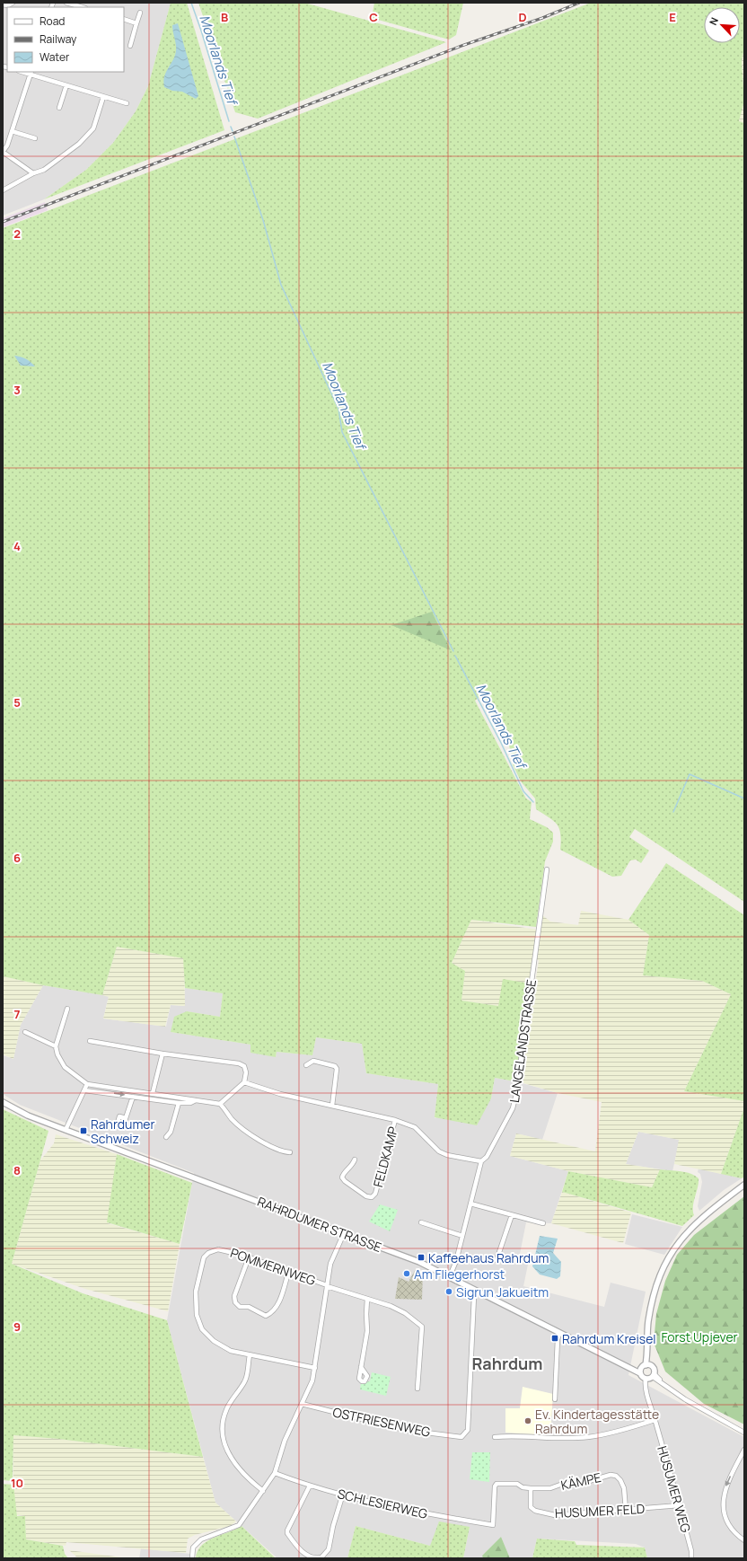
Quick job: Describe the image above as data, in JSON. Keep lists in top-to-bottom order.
{
  "streets": {
    "street": [
      "LANGELANDSTRASSE",
      "FELDKAMP",
      "RAHRDUMER STRASSE",
      "POMMERNWEG",
      "OSTFRIESENWEG",
      "KÄMPE",
      "HUSUMER WEG",
      "SCHLESIERWEG",
      "HUSUMER FELD"
    ]
  },
  "crossings": [
    ["LANGELANDSTRASSE", "RAHRDUMER STRASSE"],
    ["RAHRDUMER STRASSE", "OSTFRIESENWEG"],
    ["KÄMPE", "SCHLESIERWEG"],
    ["KÄMPE", "HUSUMER FELD"],
    ["HUSUMER WEG", "HUSUMER FELD"],
    ["SCHLESIERWEG", "HUSUMER FELD"]
  ],
  "districts": ["Rahrdum"],
  "water": ["Moorlands Tief"],
  "parks": ["Forst Upjever"],
  "places": {
    "transit": ["Rahrdumer Schweiz", "Kaffeehaus Rahrdum", "Rahrdum Kreisel"],
    "other": ["Am Fliegerhorst", "Sigrun Jakueitm", "Ev. Kindertagesstätte Rahrdum"]
  },
  "legend": ["Road", "Railway", "Water"],
  "north": "top left",
  "grid": {
    "columns": [
      "B",
      "C",
      "D",
      "E"
    ],
    "rows": [
      "2",
      "3",
      "4",
      "5",
      "6",
      "7",
      "8",
      "9",
      "10"
    ]
  }
}
